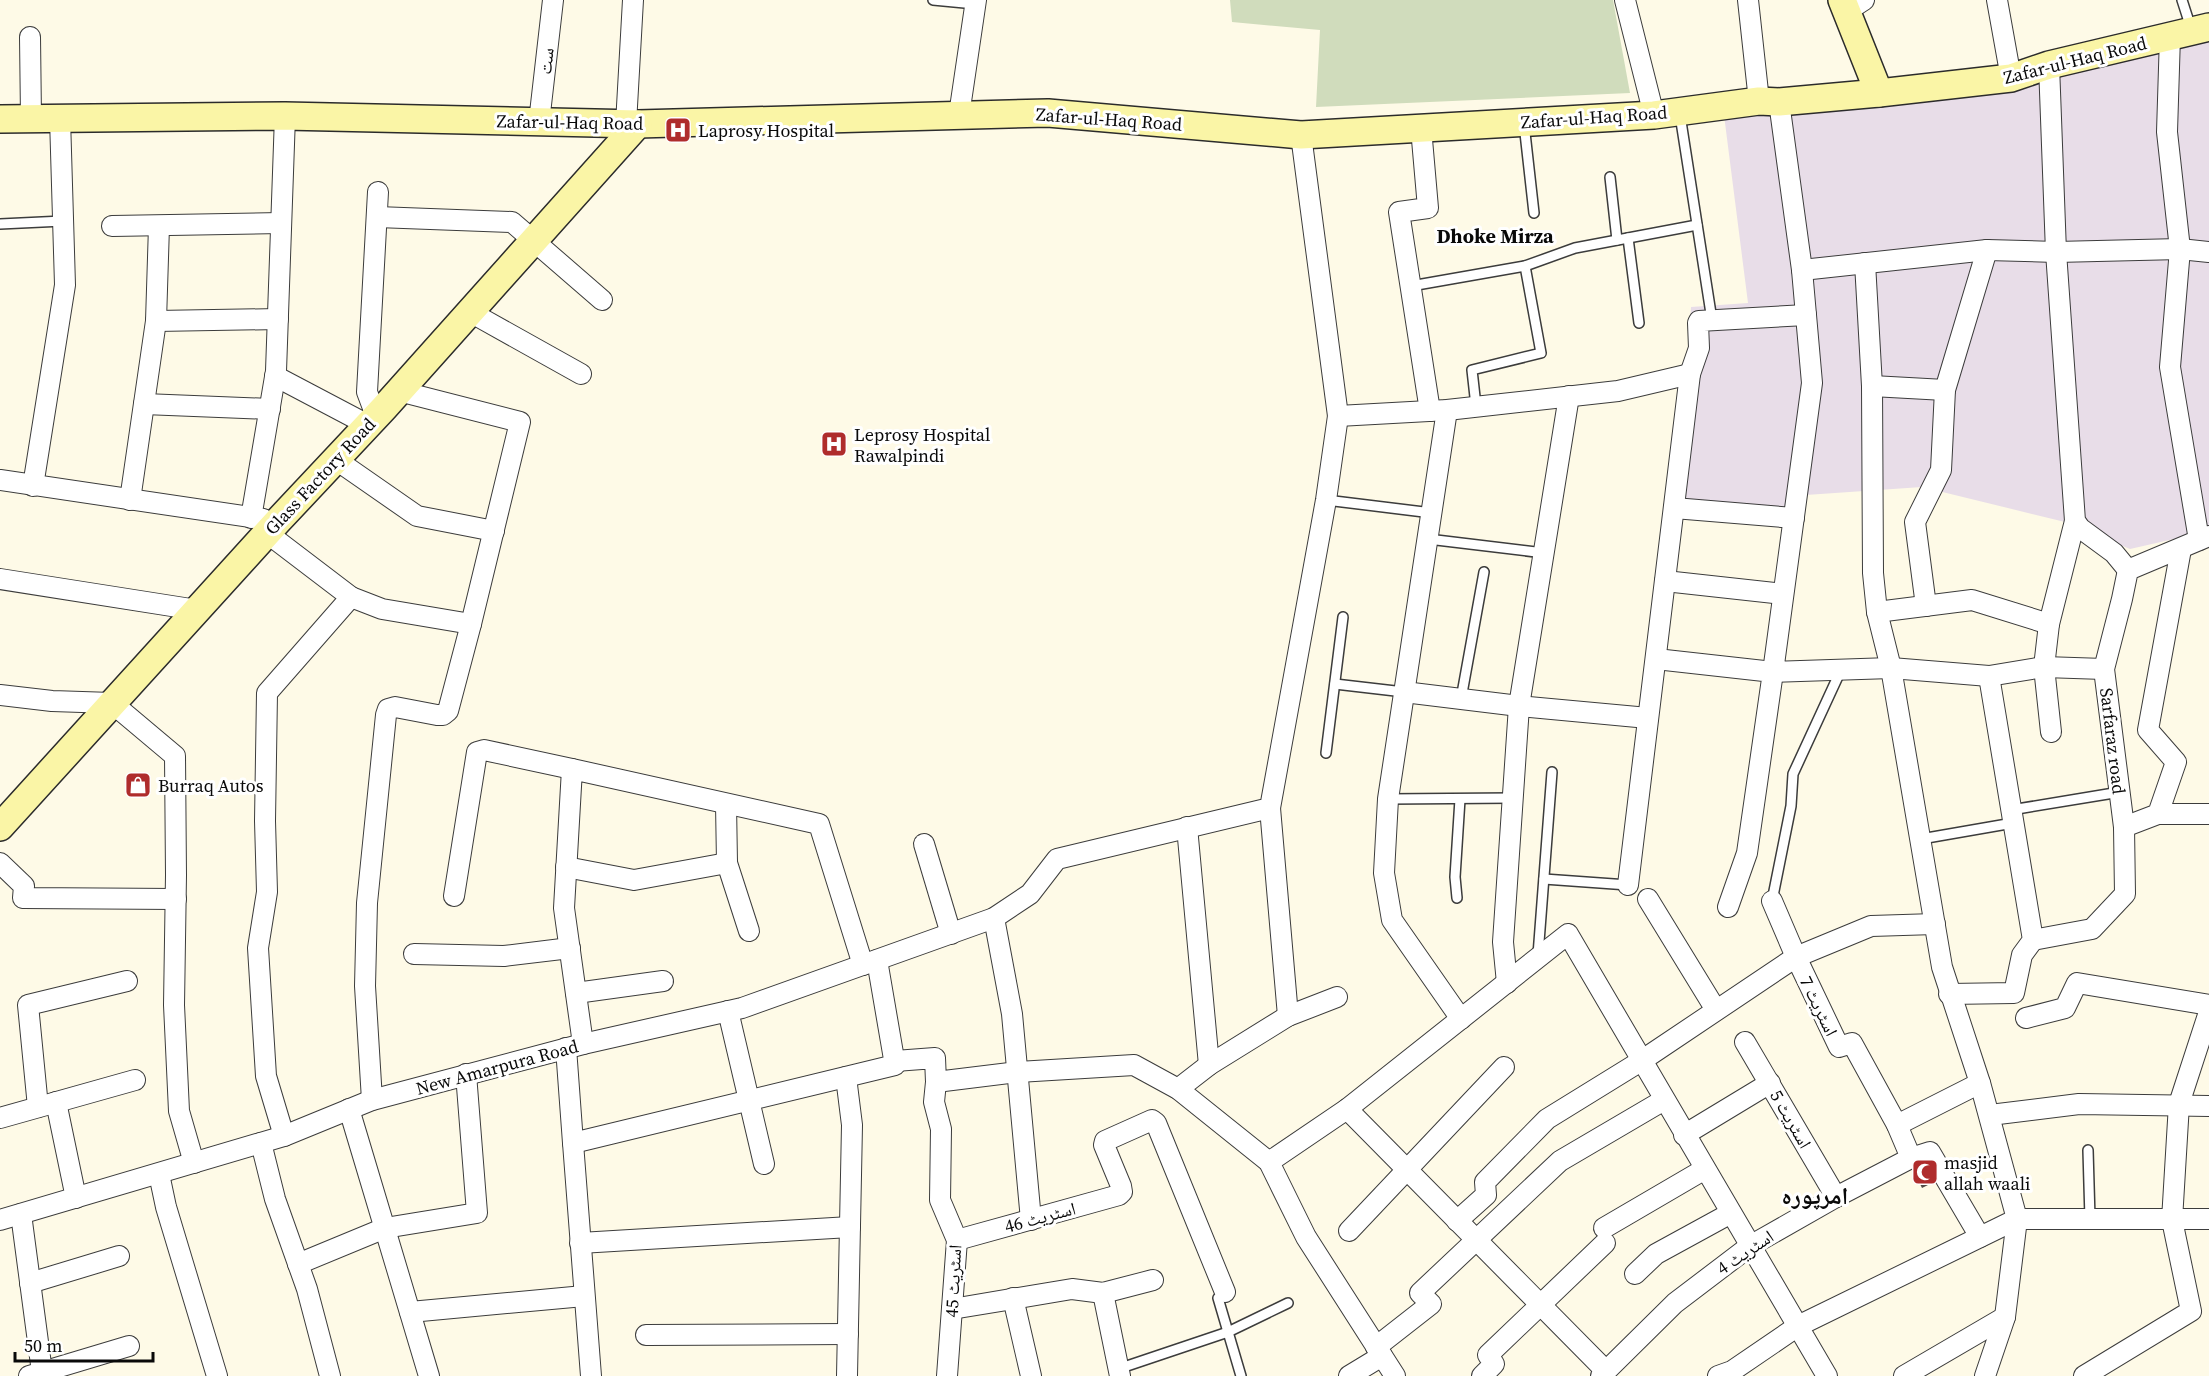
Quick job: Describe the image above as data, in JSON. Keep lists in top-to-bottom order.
{
  "streets": {
    "street": [
      "Zafar-ul-Haq Road",
      "ست",
      "Glass Factory Road",
      "Sarfaraz road",
      "اسٹریٹ 7",
      "New Amarpura Road",
      "اسٹریٹ 5",
      "اسٹریٹ 46",
      "اسٹریٹ 4",
      "اسٹریٹ 45"
    ]
  },
  "crossings": [
    ["Zafar-ul-Haq Road", "ست"],
    ["Zafar-ul-Haq Road", "Glass Factory Road"],
    ["اسٹریٹ 7", "اسٹریٹ 4"],
    ["اسٹریٹ 5", "اسٹریٹ 4"],
    ["اسٹریٹ 46", "اسٹریٹ 45"]
  ],
  "districts": ["Dhoke Mirza", "امرپورہ"],
  "places": {
    "hospital": ["Laprosy Hospital", "Leprosy Hospital Rawalpindi"],
    "shop": ["Burraq Autos"],
    "mosque": ["masjid allah waali"]
  },
  "scale_bar": "50 m"
}
